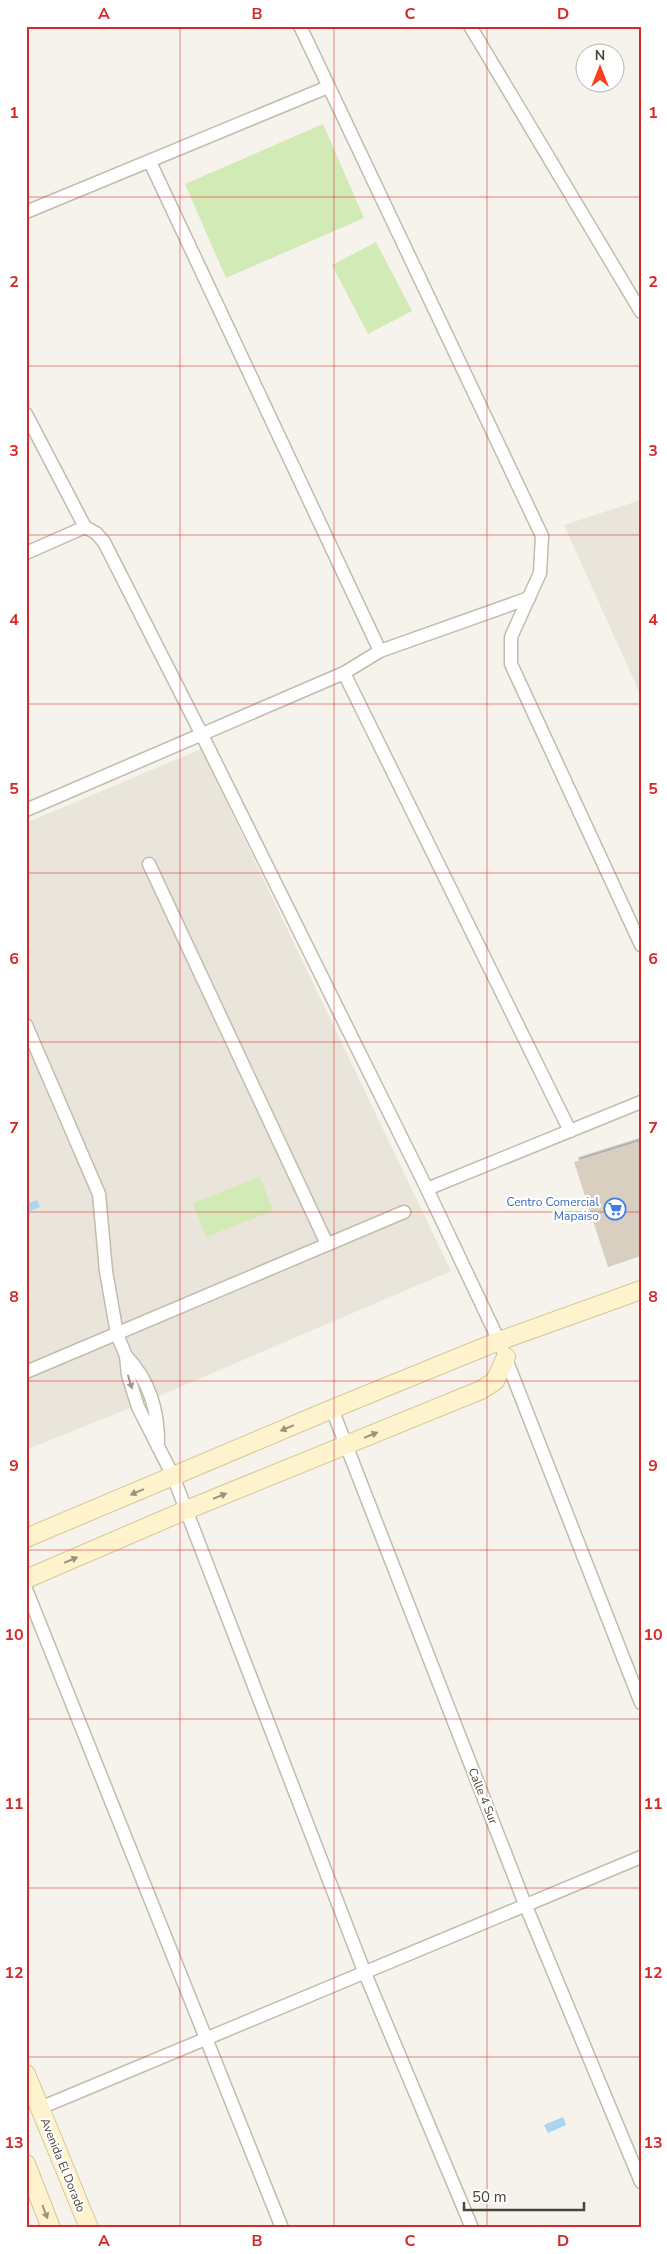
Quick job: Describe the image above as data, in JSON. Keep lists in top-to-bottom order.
{
  "streets": {
    "street": ["Calle 4 Sur", "Avenida El Dorado"]
  },
  "places": {
    "supermarket": ["Centro Comercial Mapaiso"]
  },
  "scale_bar": "50 m",
  "north": "top",
  "grid": {
    "columns": [
      "A",
      "B",
      "C",
      "D"
    ],
    "rows": [
      "1",
      "2",
      "3",
      "4",
      "5",
      "6",
      "7",
      "8",
      "9",
      "10",
      "11",
      "12",
      "13"
    ]
  }
}
